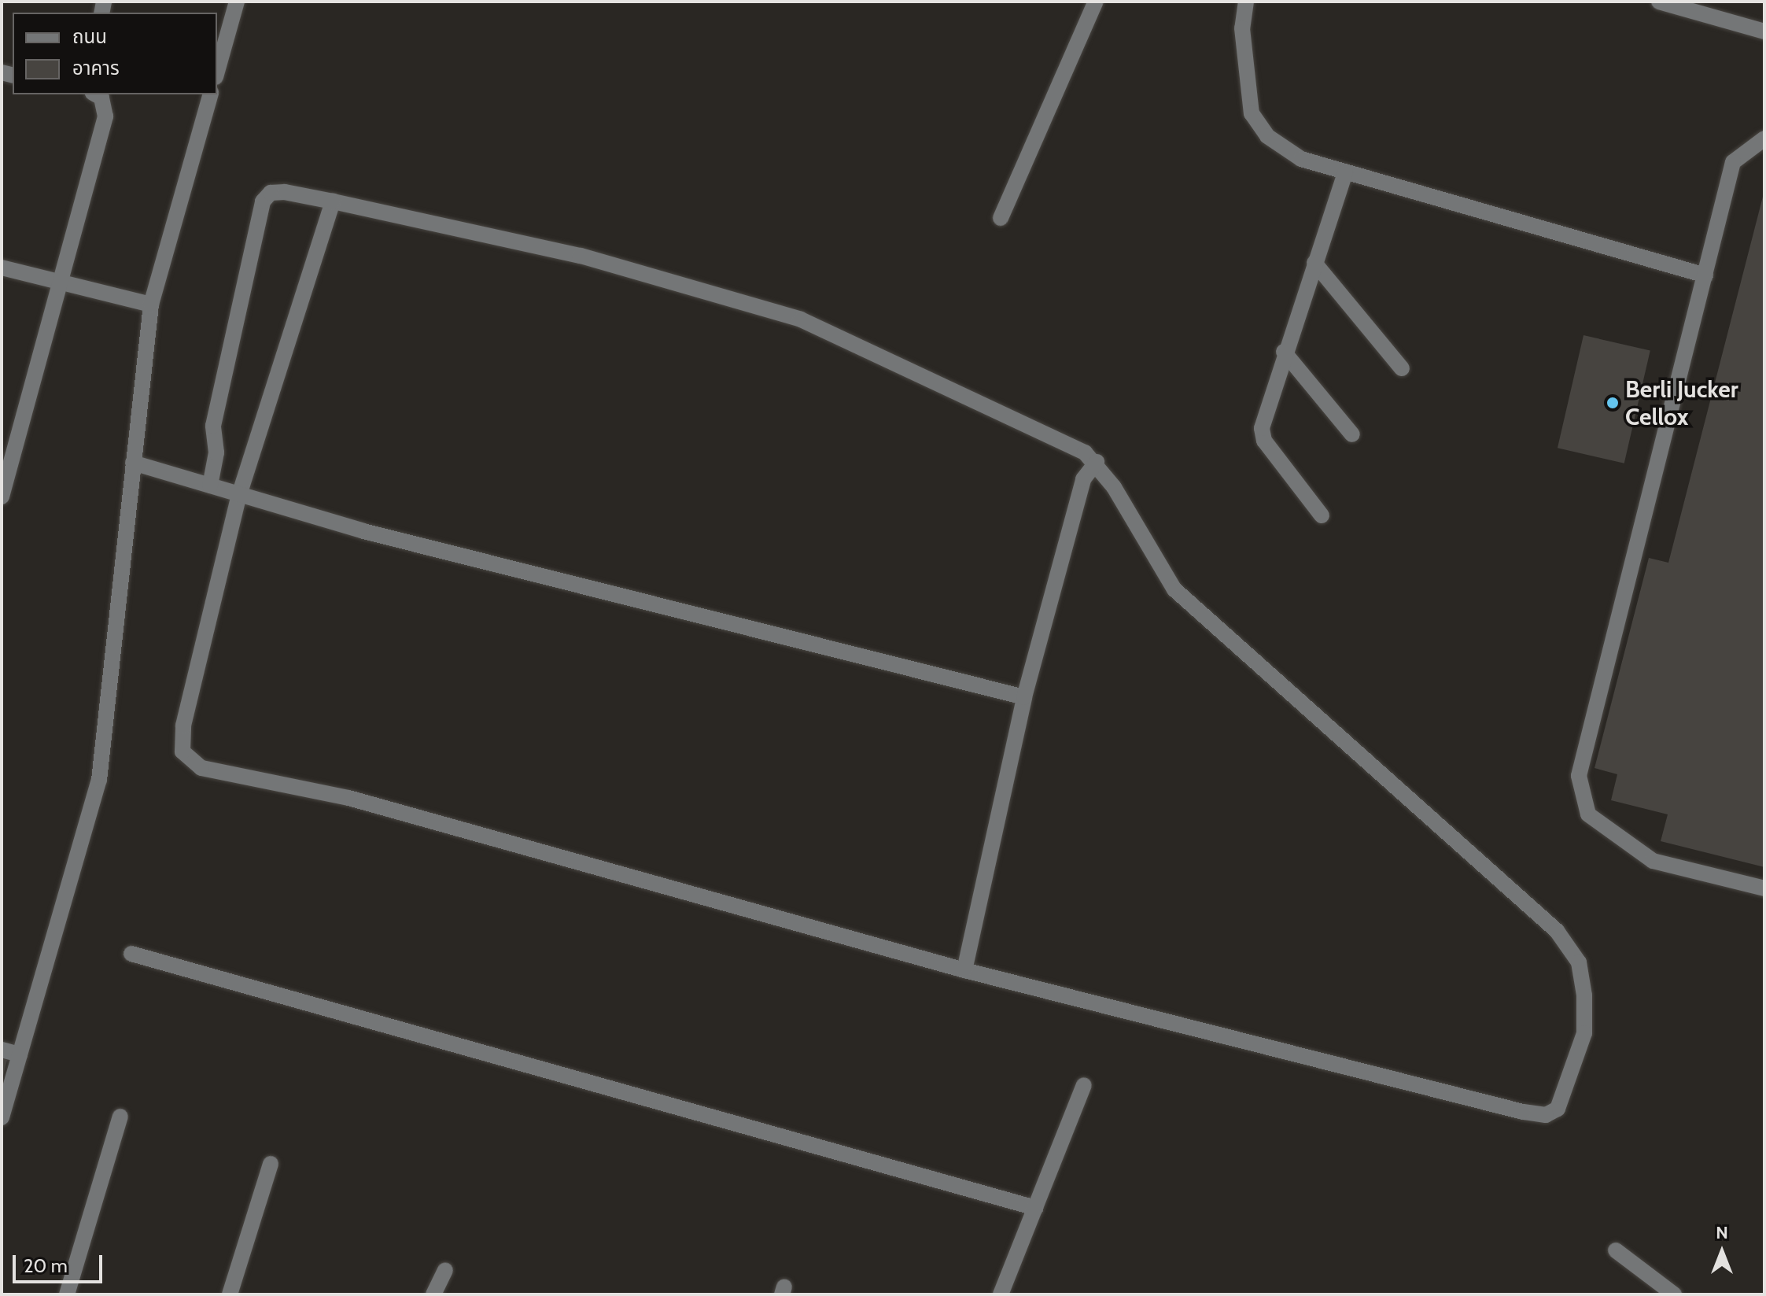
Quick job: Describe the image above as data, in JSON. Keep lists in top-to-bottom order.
{
  "places": ["Berli Jucker Cellox"],
  "legend": ["ถนน", "อาคาร"],
  "scale_bar": "20 m",
  "north": "top"
}
